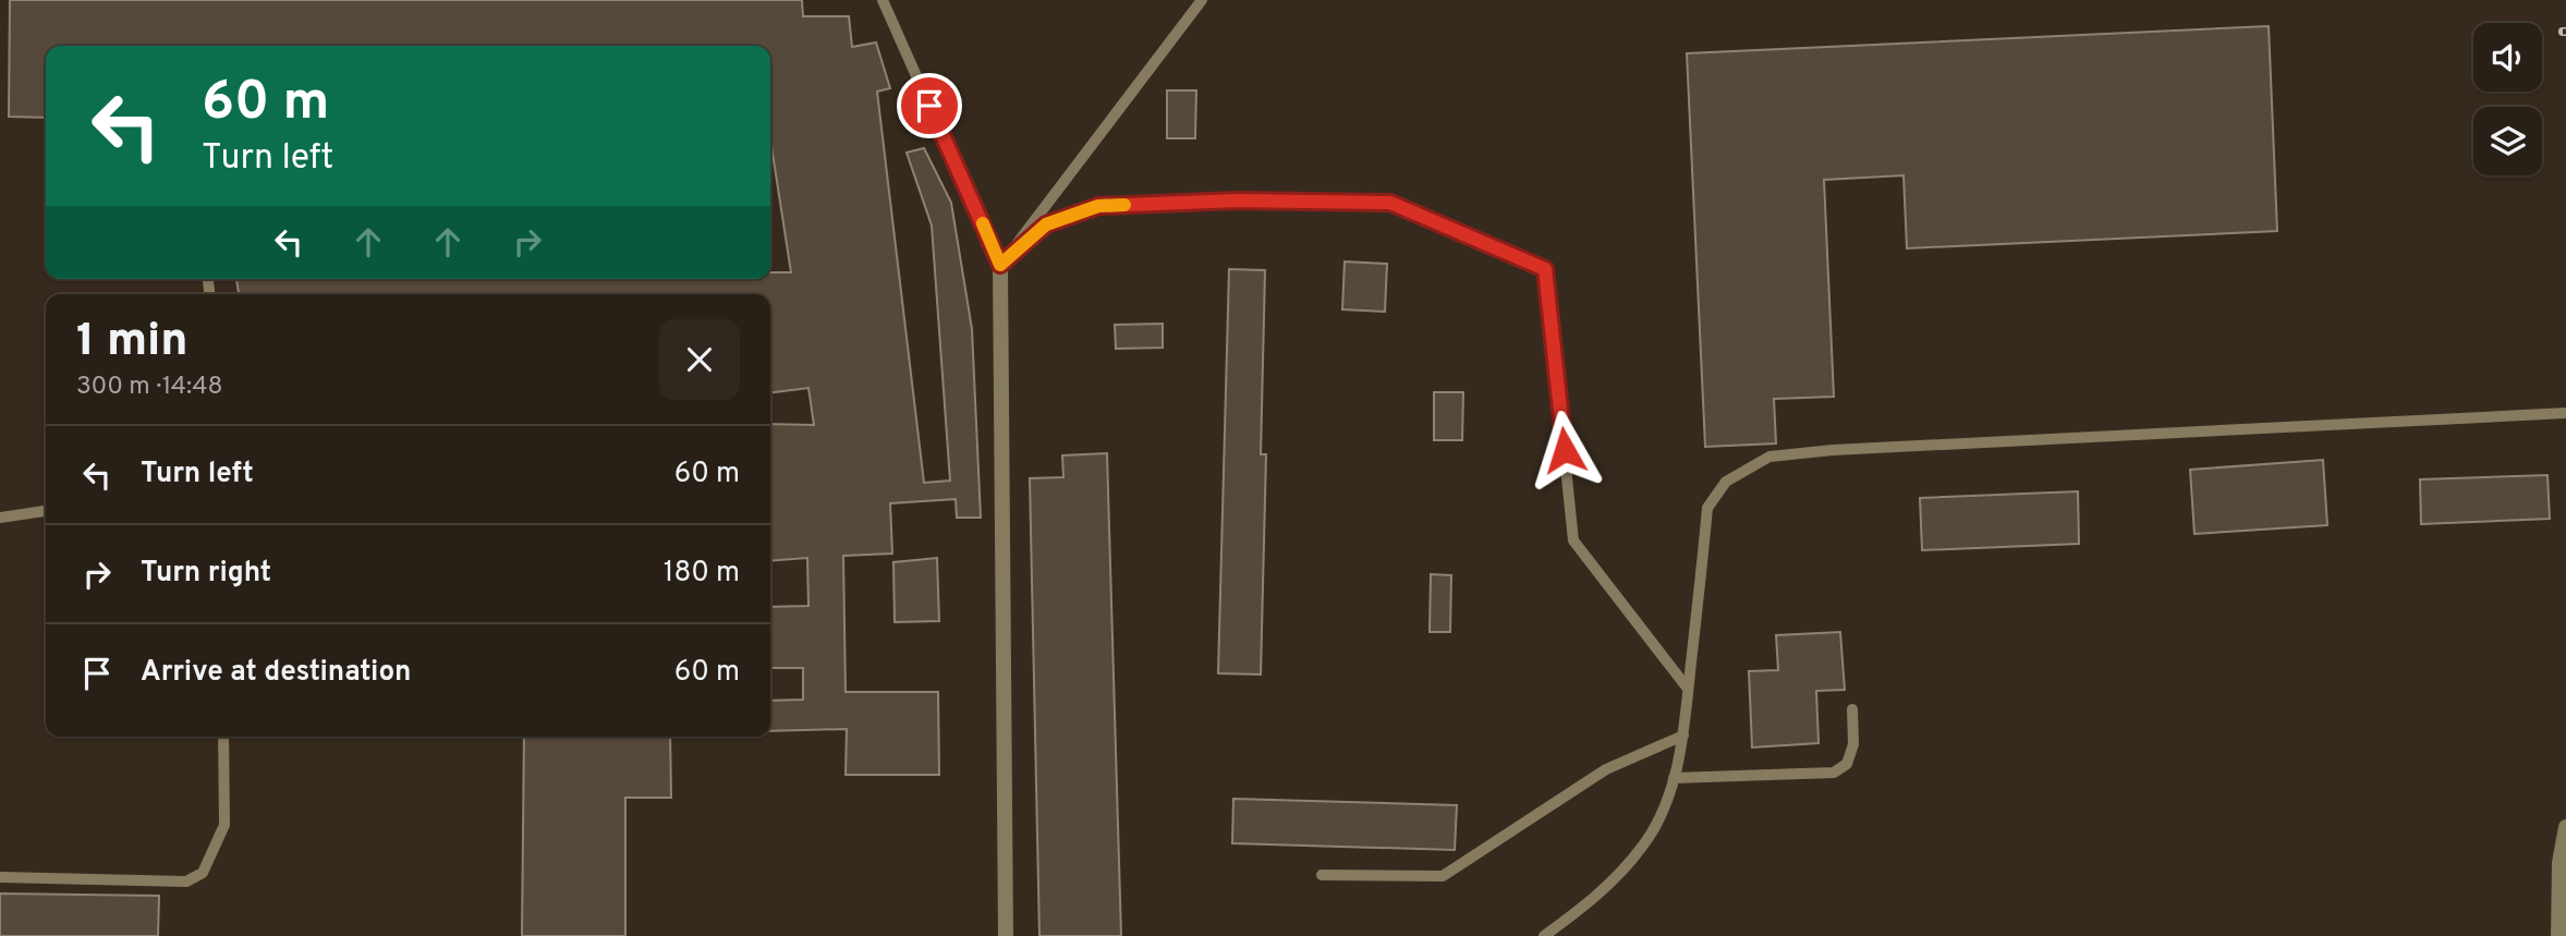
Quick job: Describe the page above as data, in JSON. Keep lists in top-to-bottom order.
{
  "page": {
    "turn": ["60 m", "Turn left"],
    "heading": ["1 min", "300 m · 14:48"],
    "list": [
      {
        "name": "Turn left",
        "value": "60 m"
      },
      {
        "name": "Turn right",
        "value": "180 m"
      },
      {
        "name": "Arrive at destination",
        "value": "60 m"
      }
    ]
  }
}
